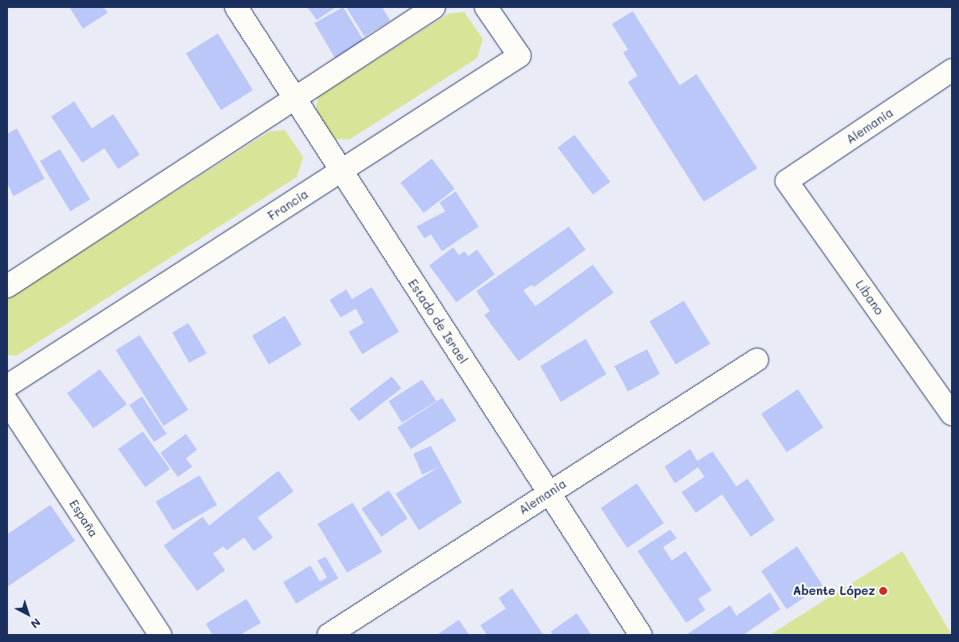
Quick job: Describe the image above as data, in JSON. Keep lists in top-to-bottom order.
{
  "streets": {
    "street": [
      "Alemania",
      "Francia",
      "Líbano",
      "Estado de Israel",
      "España"
    ]
  },
  "crossings": [
    ["Alemania", "Líbano"],
    ["Alemania", "Estado de Israel"],
    ["Francia", "Estado de Israel"]
  ],
  "places": ["Abente López"],
  "north": "bottom right"
}
